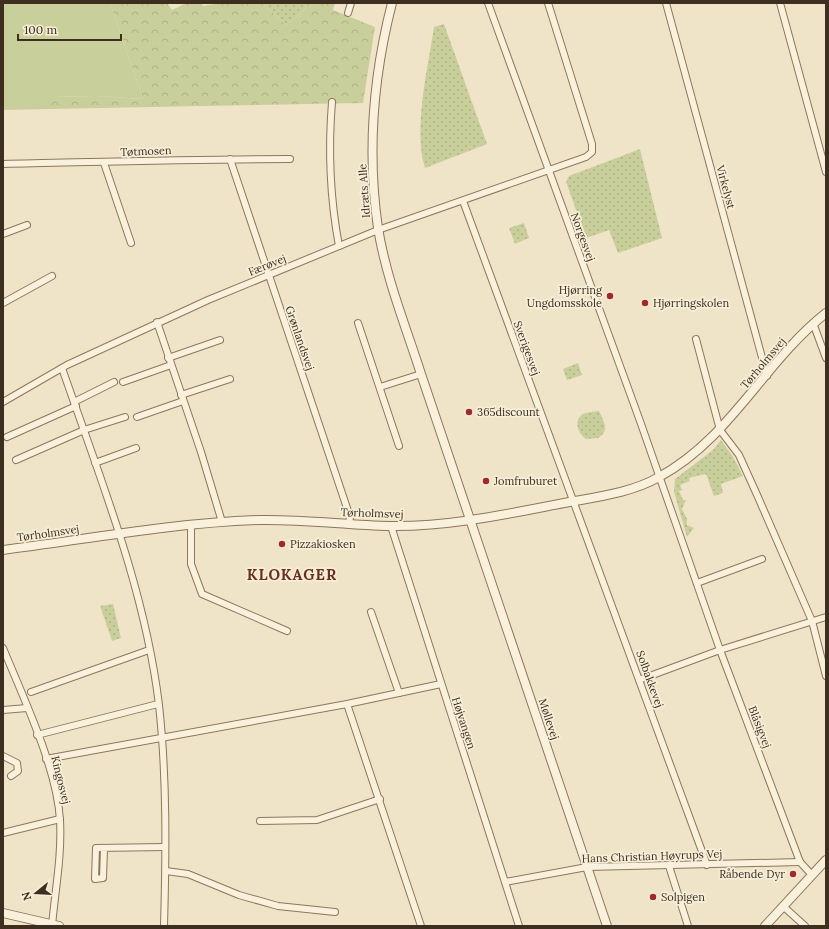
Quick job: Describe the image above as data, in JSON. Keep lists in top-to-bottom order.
{
  "streets": {
    "street": [
      "Tøtmosen",
      "Virkelyst",
      "Idræts Alle",
      "Norgesvej",
      "Færøvej",
      "Grønlandsvej",
      "Sverigesvej",
      "Tørholmsvej",
      "Solbakkevej",
      "Møllevej",
      "Højvangen",
      "Blåsigvej",
      "Kingosvej",
      "Hans Christian Høyrups Vej"
    ]
  },
  "crossings": [
    ["Tøtmosen", "Grønlandsvej"],
    ["Virkelyst", "Tørholmsvej"],
    ["Idræts Alle", "Færøvej"],
    ["Idræts Alle", "Tørholmsvej"],
    ["Idræts Alle", "Møllevej"],
    ["Norgesvej", "Færøvej"],
    ["Norgesvej", "Tørholmsvej"],
    ["Norgesvej", "Blåsigvej"],
    ["Færøvej", "Grønlandsvej"],
    ["Færøvej", "Sverigesvej"],
    ["Grønlandsvej", "Tørholmsvej"],
    ["Sverigesvej", "Tørholmsvej"],
    ["Sverigesvej", "Solbakkevej"],
    ["Tørholmsvej", "Solbakkevej"],
    ["Tørholmsvej", "Møllevej"],
    ["Tørholmsvej", "Højvangen"],
    ["Tørholmsvej", "Blåsigvej"],
    ["Solbakkevej", "Hans Christian Høyrups Vej"],
    ["Møllevej", "Hans Christian Høyrups Vej"],
    ["Højvangen", "Hans Christian Høyrups Vej"],
    ["Blåsigvej", "Hans Christian Høyrups Vej"]
  ],
  "districts": ["KLOKAGER"],
  "places": [
    "Hjørring Ungdomsskole",
    "Hjørringskolen",
    "365discount",
    "Jomfruburet",
    "Pizzakiosken",
    "Råbende Dyr",
    "Solpigen"
  ],
  "scale_bar": "100 m",
  "north": "left"
}
